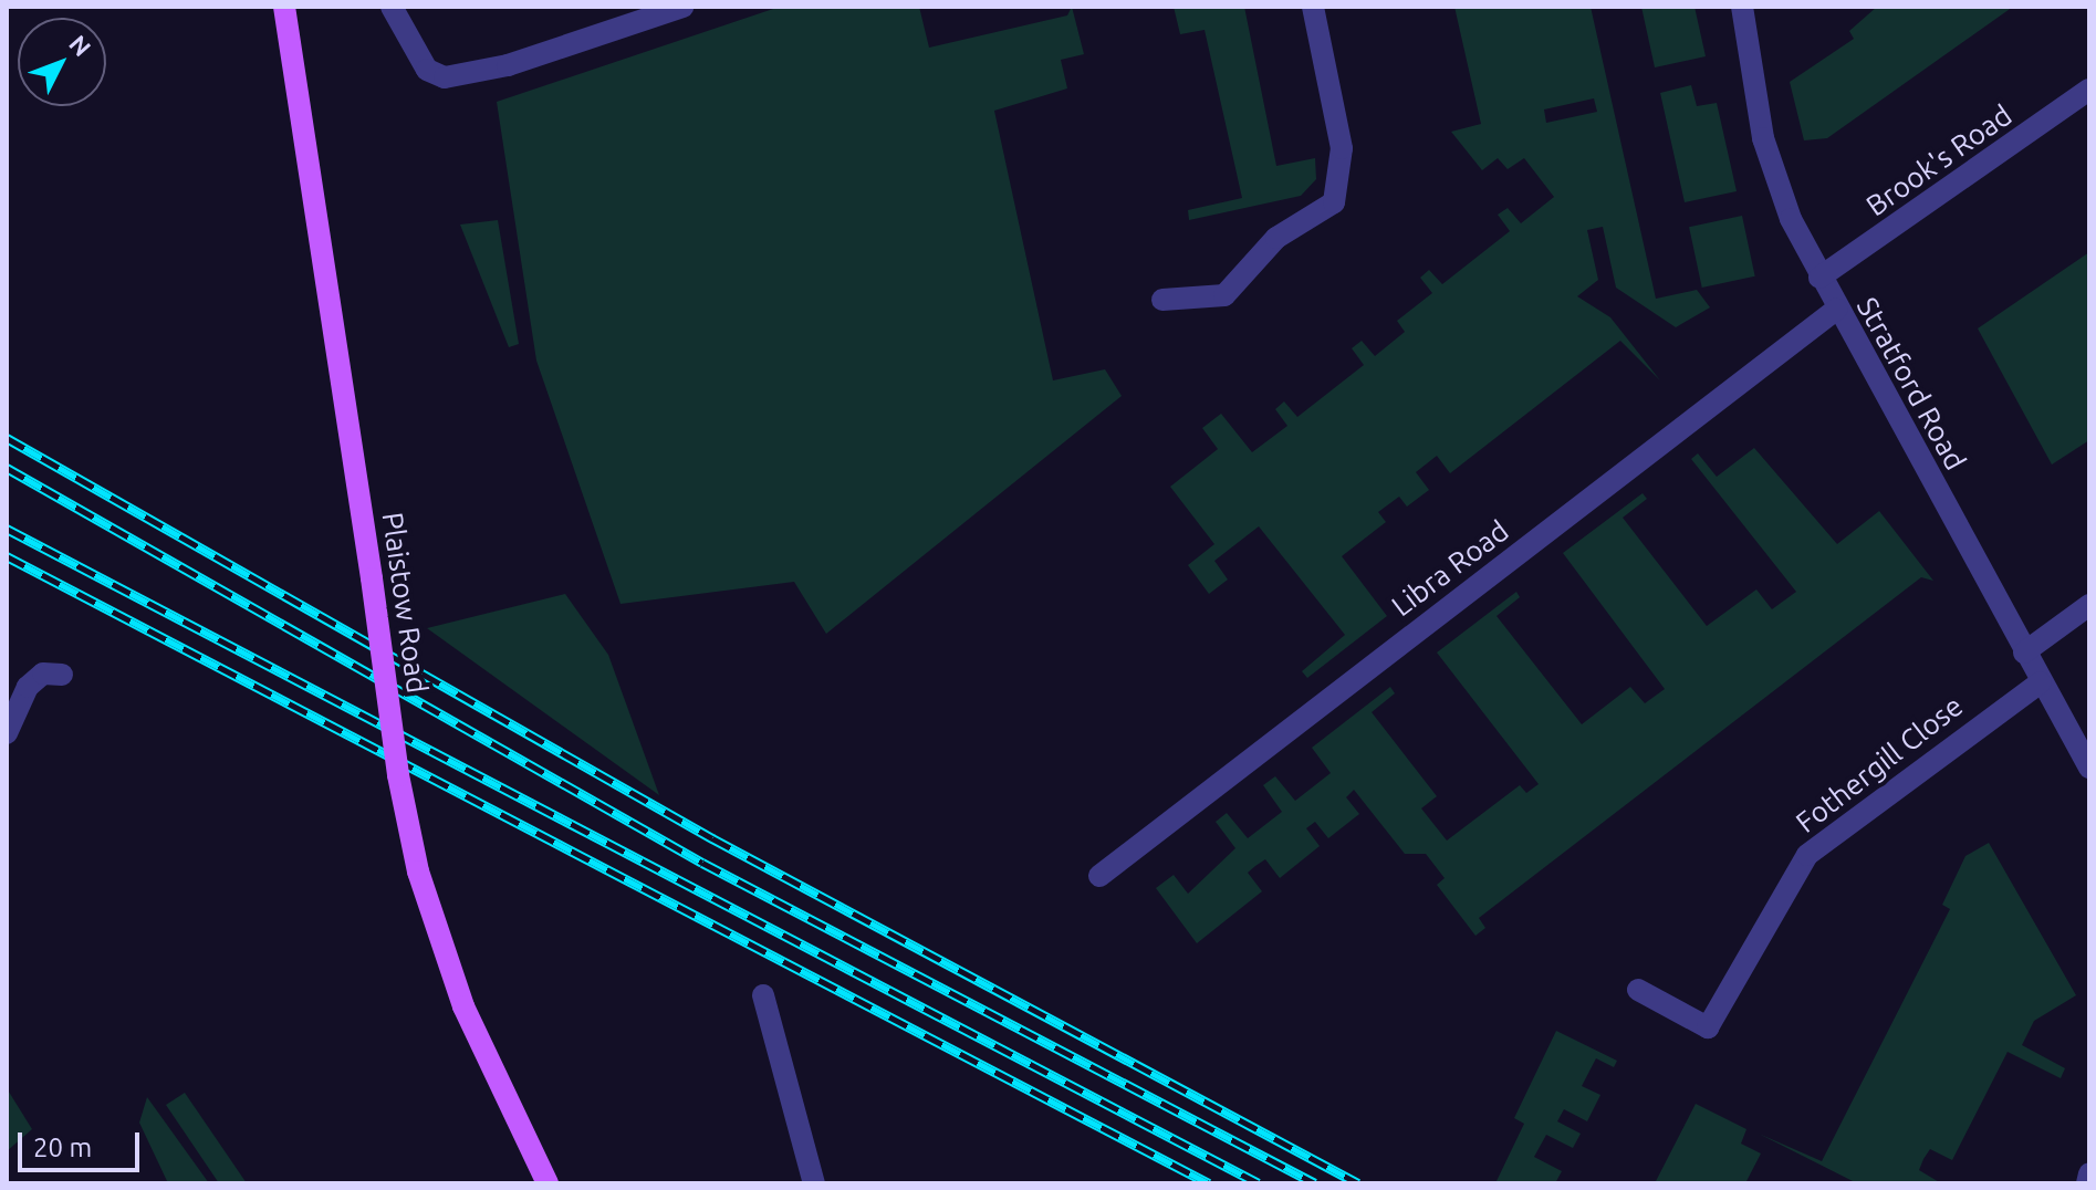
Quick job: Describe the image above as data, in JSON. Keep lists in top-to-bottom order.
{
  "streets": {
    "main road": ["Plaistow Road"],
    "street": [
      "Brook's Road",
      "Stratford Road",
      "Libra Road",
      "Fothergill Close"
    ]
  },
  "crossings": [
    ["Brook's Road", "Stratford Road"],
    ["Stratford Road", "Libra Road"],
    ["Stratford Road", "Fothergill Close"]
  ],
  "scale_bar": "20 m",
  "north": "top right"
}
